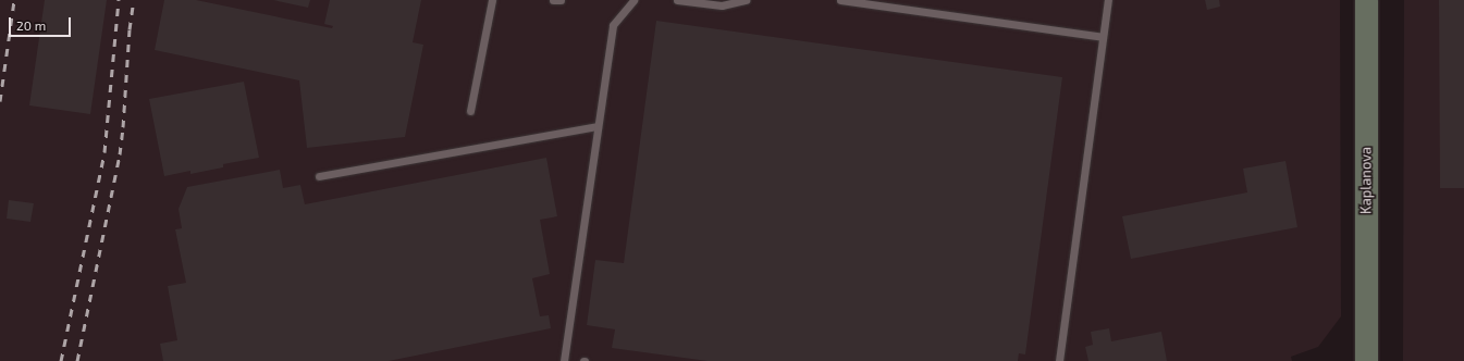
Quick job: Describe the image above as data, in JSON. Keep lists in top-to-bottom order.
{
  "streets": {
    "main road": ["Kaplanova"]
  },
  "scale_bar": "20 m"
}
